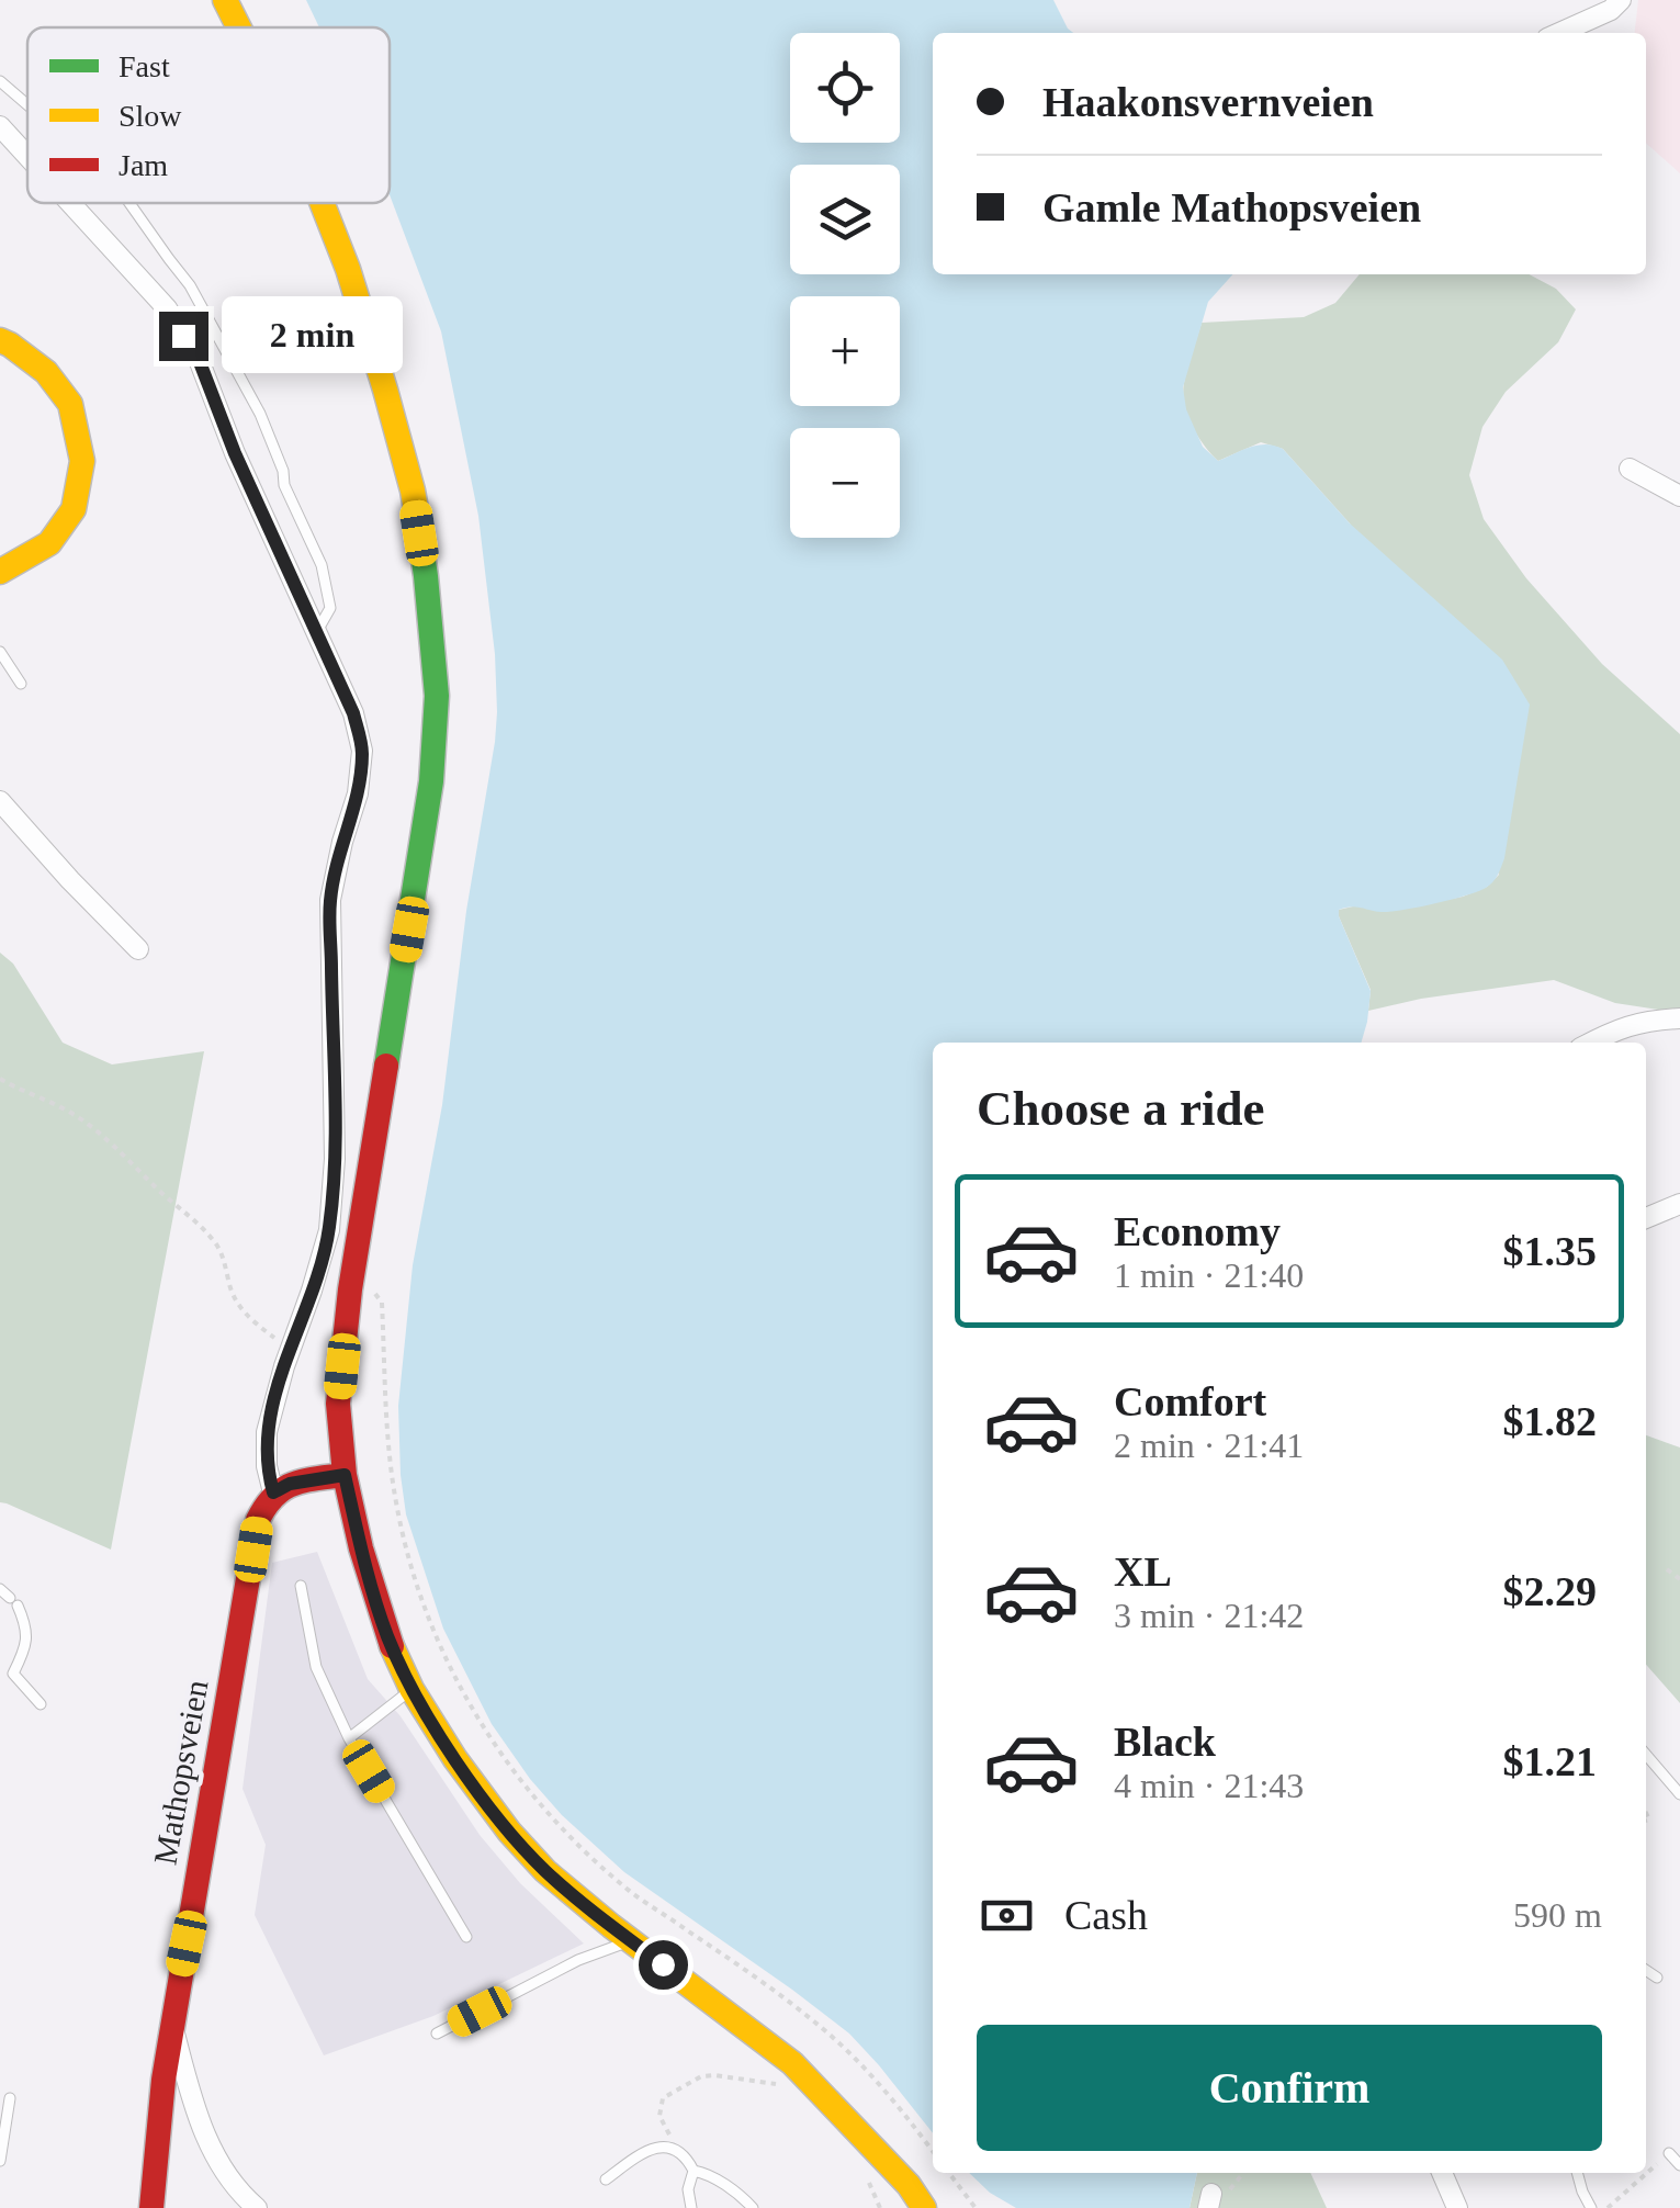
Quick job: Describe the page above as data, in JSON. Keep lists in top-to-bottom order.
{
  "streets": {
    "main road": ["Mathopsveien"]
  },
  "legend": ["Fast", "Slow", "Jam"],
  "page": {
    "map_buttons": ["+", "−"],
    "banner": ["Haakonsvernveien", "Gamle Mathopsveien"],
    "bubble": "2 min",
    "heading": "Choose a ride",
    "list": [
      {
        "name": "Economy",
        "note": "1 min · 21:40",
        "value": "$1.35"
      },
      {
        "name": "Comfort",
        "note": "2 min · 21:41",
        "value": "$1.82"
      },
      {
        "name": "XL",
        "note": "3 min · 21:42",
        "value": "$2.29"
      },
      {
        "name": "Black",
        "note": "4 min · 21:43",
        "value": "$1.21"
      }
    ],
    "pay": ["Cash", "590 m"],
    "buttons": "Confirm"
  }
}
